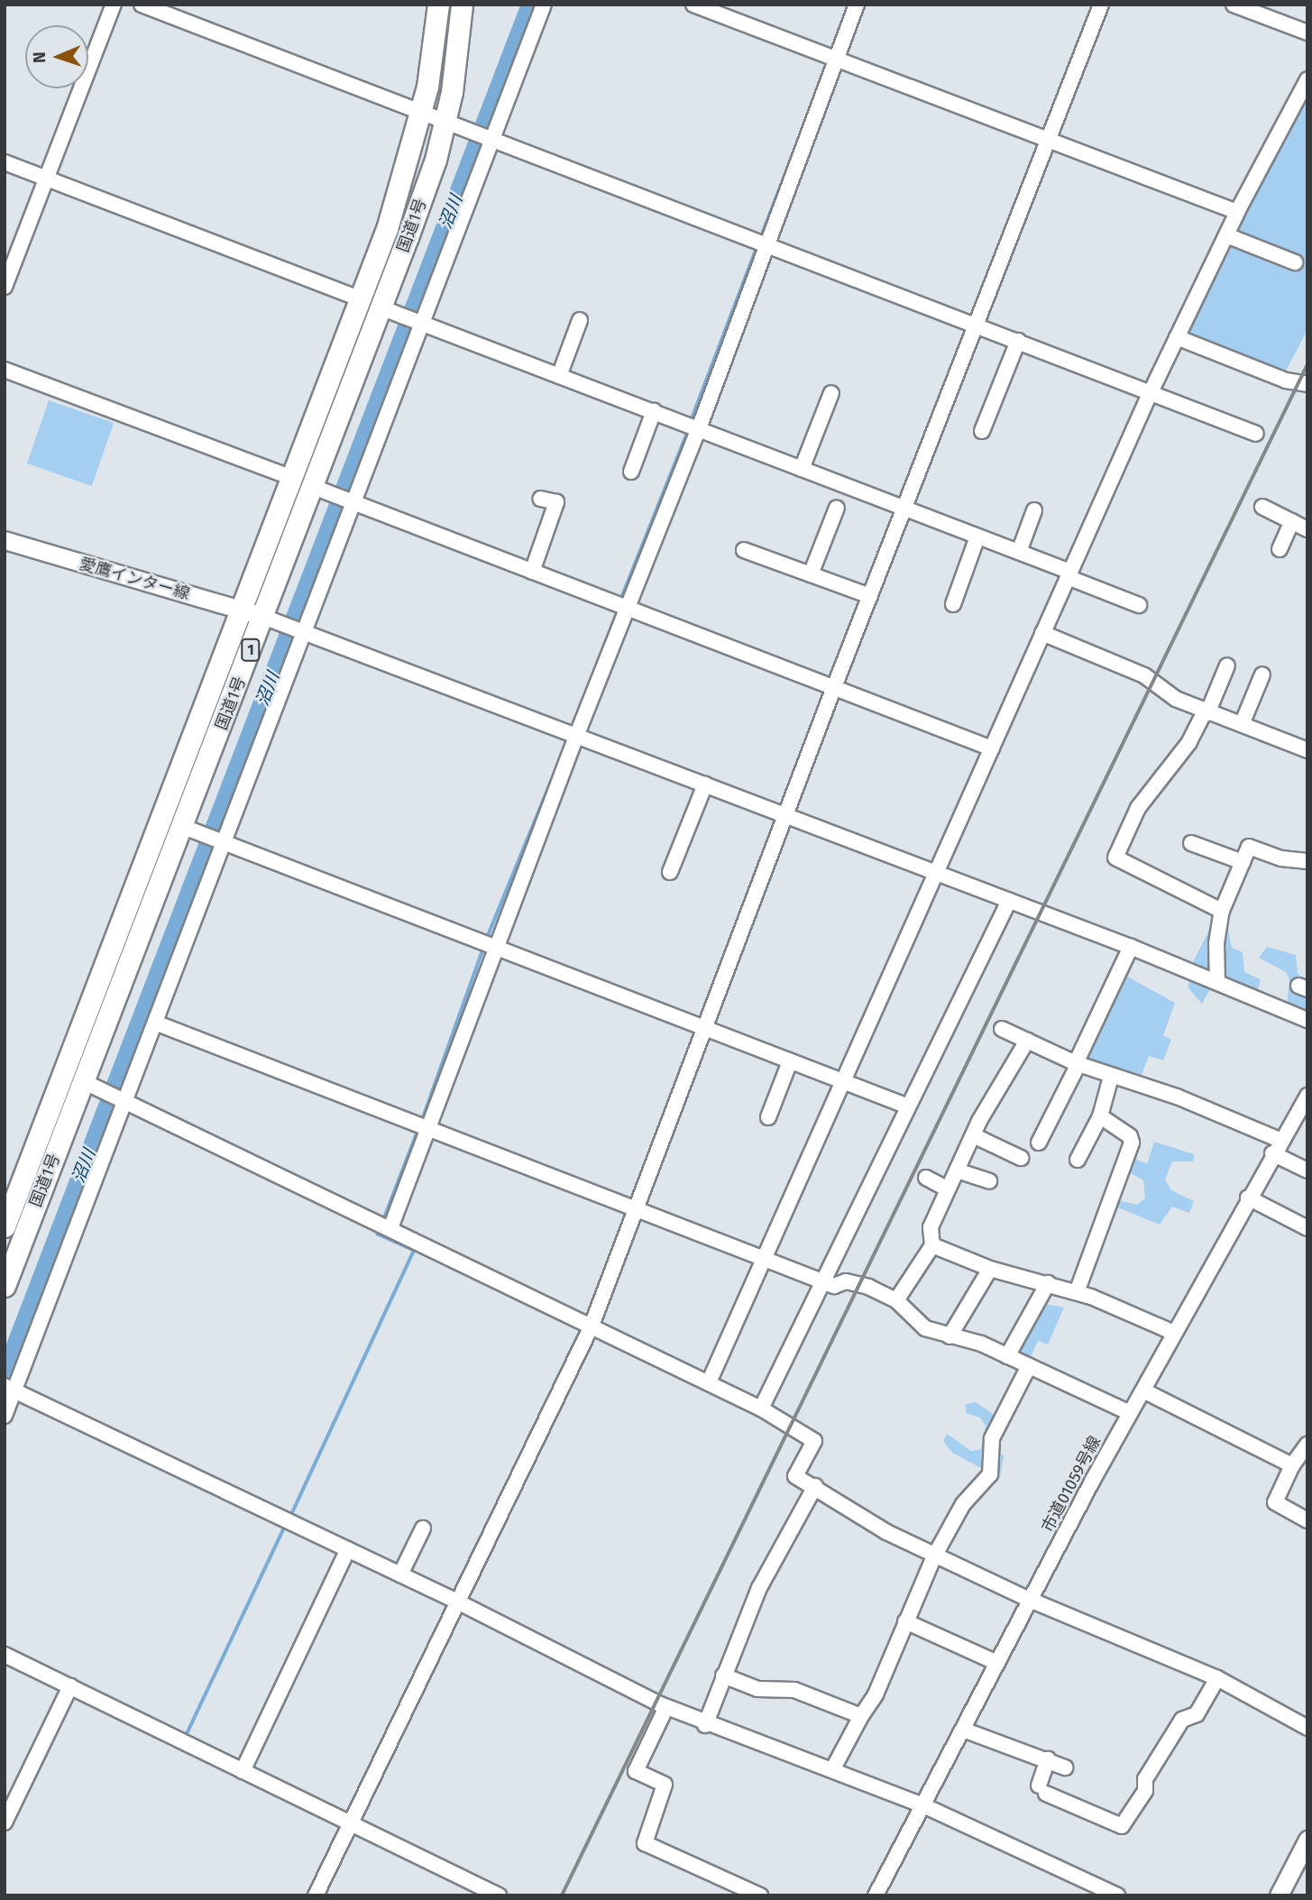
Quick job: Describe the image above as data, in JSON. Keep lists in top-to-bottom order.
{
  "streets": {
    "highway": ["国道1号", "1"],
    "main road": ["愛鷹インター線"],
    "street": ["市道01059号線"]
  },
  "crossings": [
    ["国道1号", "愛鷹インター線"]
  ],
  "water": ["沼川"],
  "north": "left"
}
